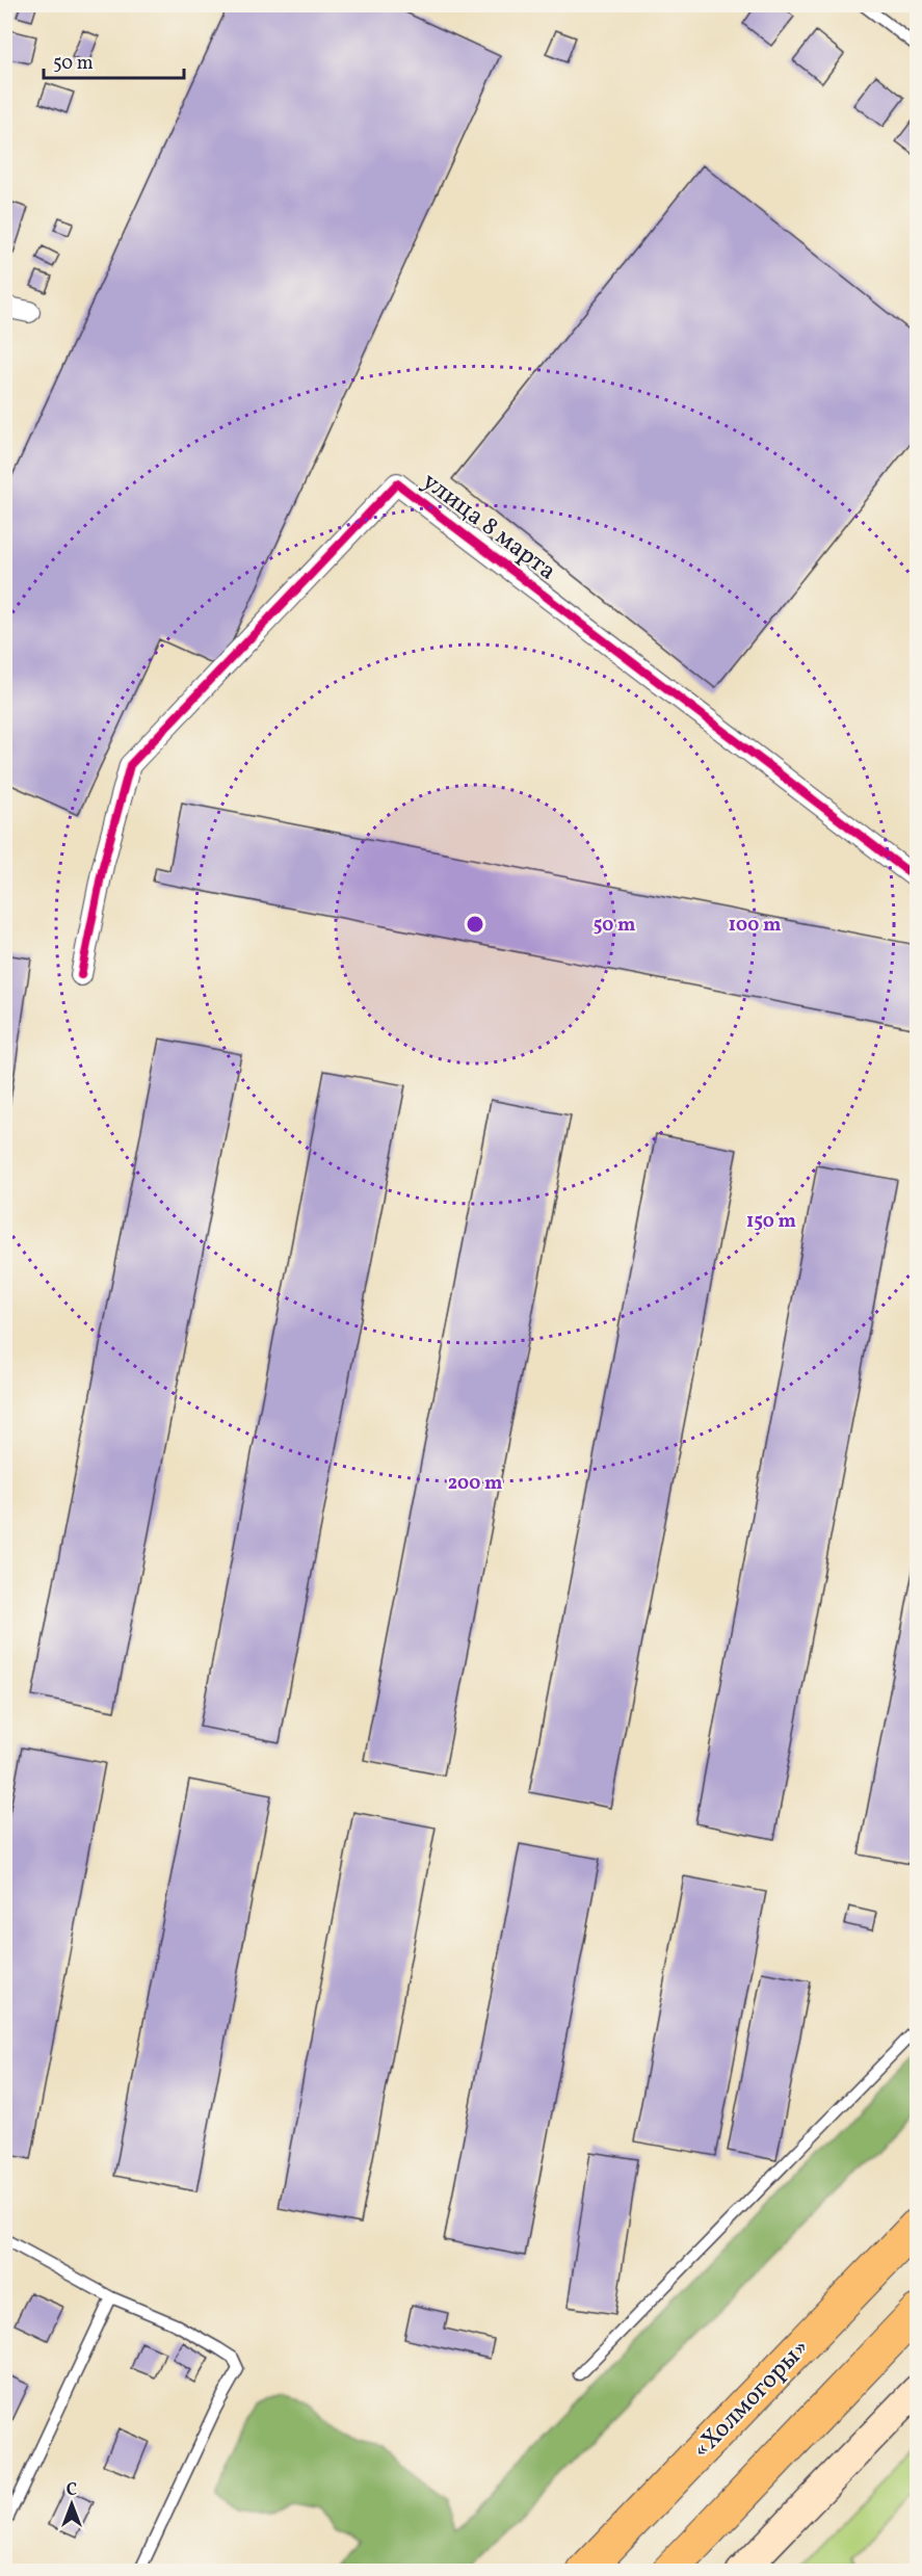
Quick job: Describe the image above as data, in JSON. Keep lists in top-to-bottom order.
{
  "streets": {
    "highway": ["«Холмогоры»"],
    "street": ["улица 8 марта"]
  },
  "scale_bar": "50 m",
  "north": "top",
  "rings": [
    "50 m",
    "100 m",
    "150 m",
    "200 m"
  ]
}
